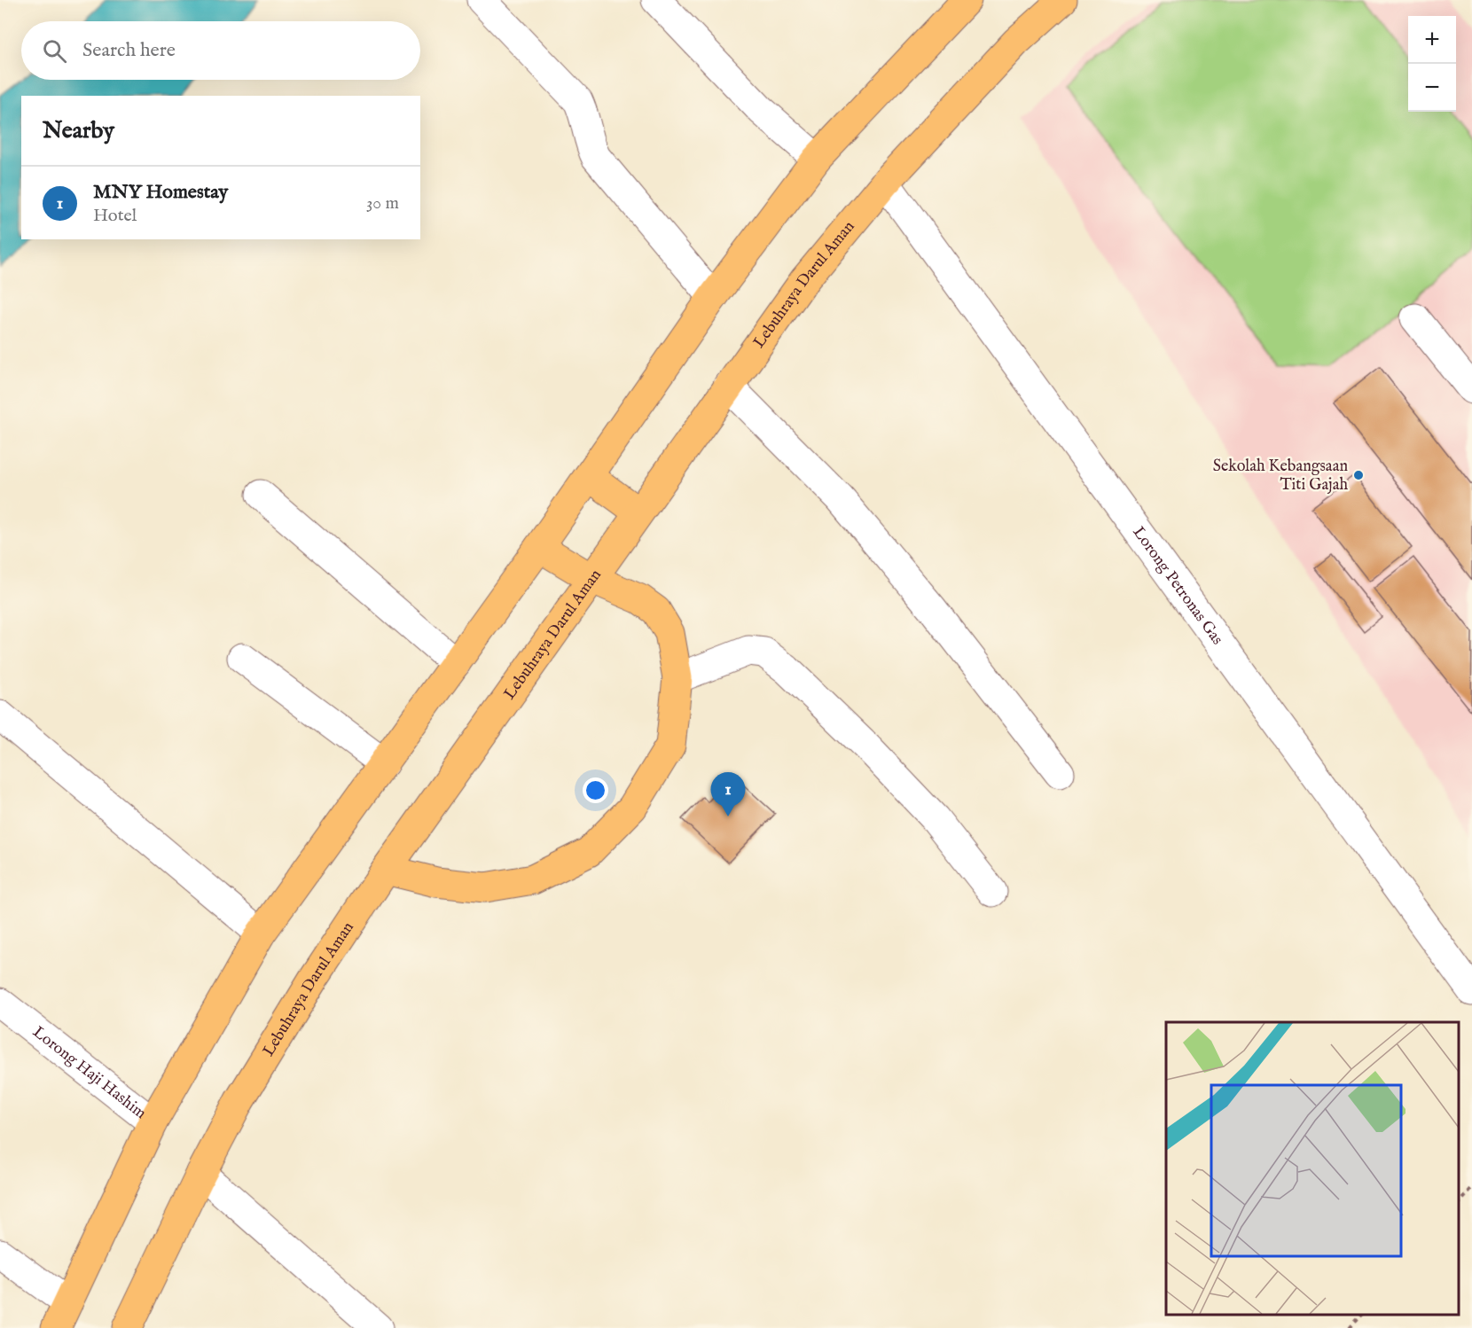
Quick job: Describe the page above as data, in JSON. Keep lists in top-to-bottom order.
{
  "streets": {
    "highway": ["Lebuhraya Darul Aman"],
    "street": ["Lorong Petronas Gas", "Lorong Haji Hashim"]
  },
  "crossings": [
    ["Lebuhraya Darul Aman", "Lorong Petronas Gas"]
  ],
  "places": ["Sekolah Kebangsaan Titi Gajah"],
  "page": {
    "map_buttons": ["+", "−"],
    "search": "Search here",
    "heading": "Nearby",
    "list": [
      {
        "mark": "1",
        "name": "MNY Homestay",
        "note": "Hotel",
        "value": "30 m"
      }
    ],
    "pins": "1"
  }
}
